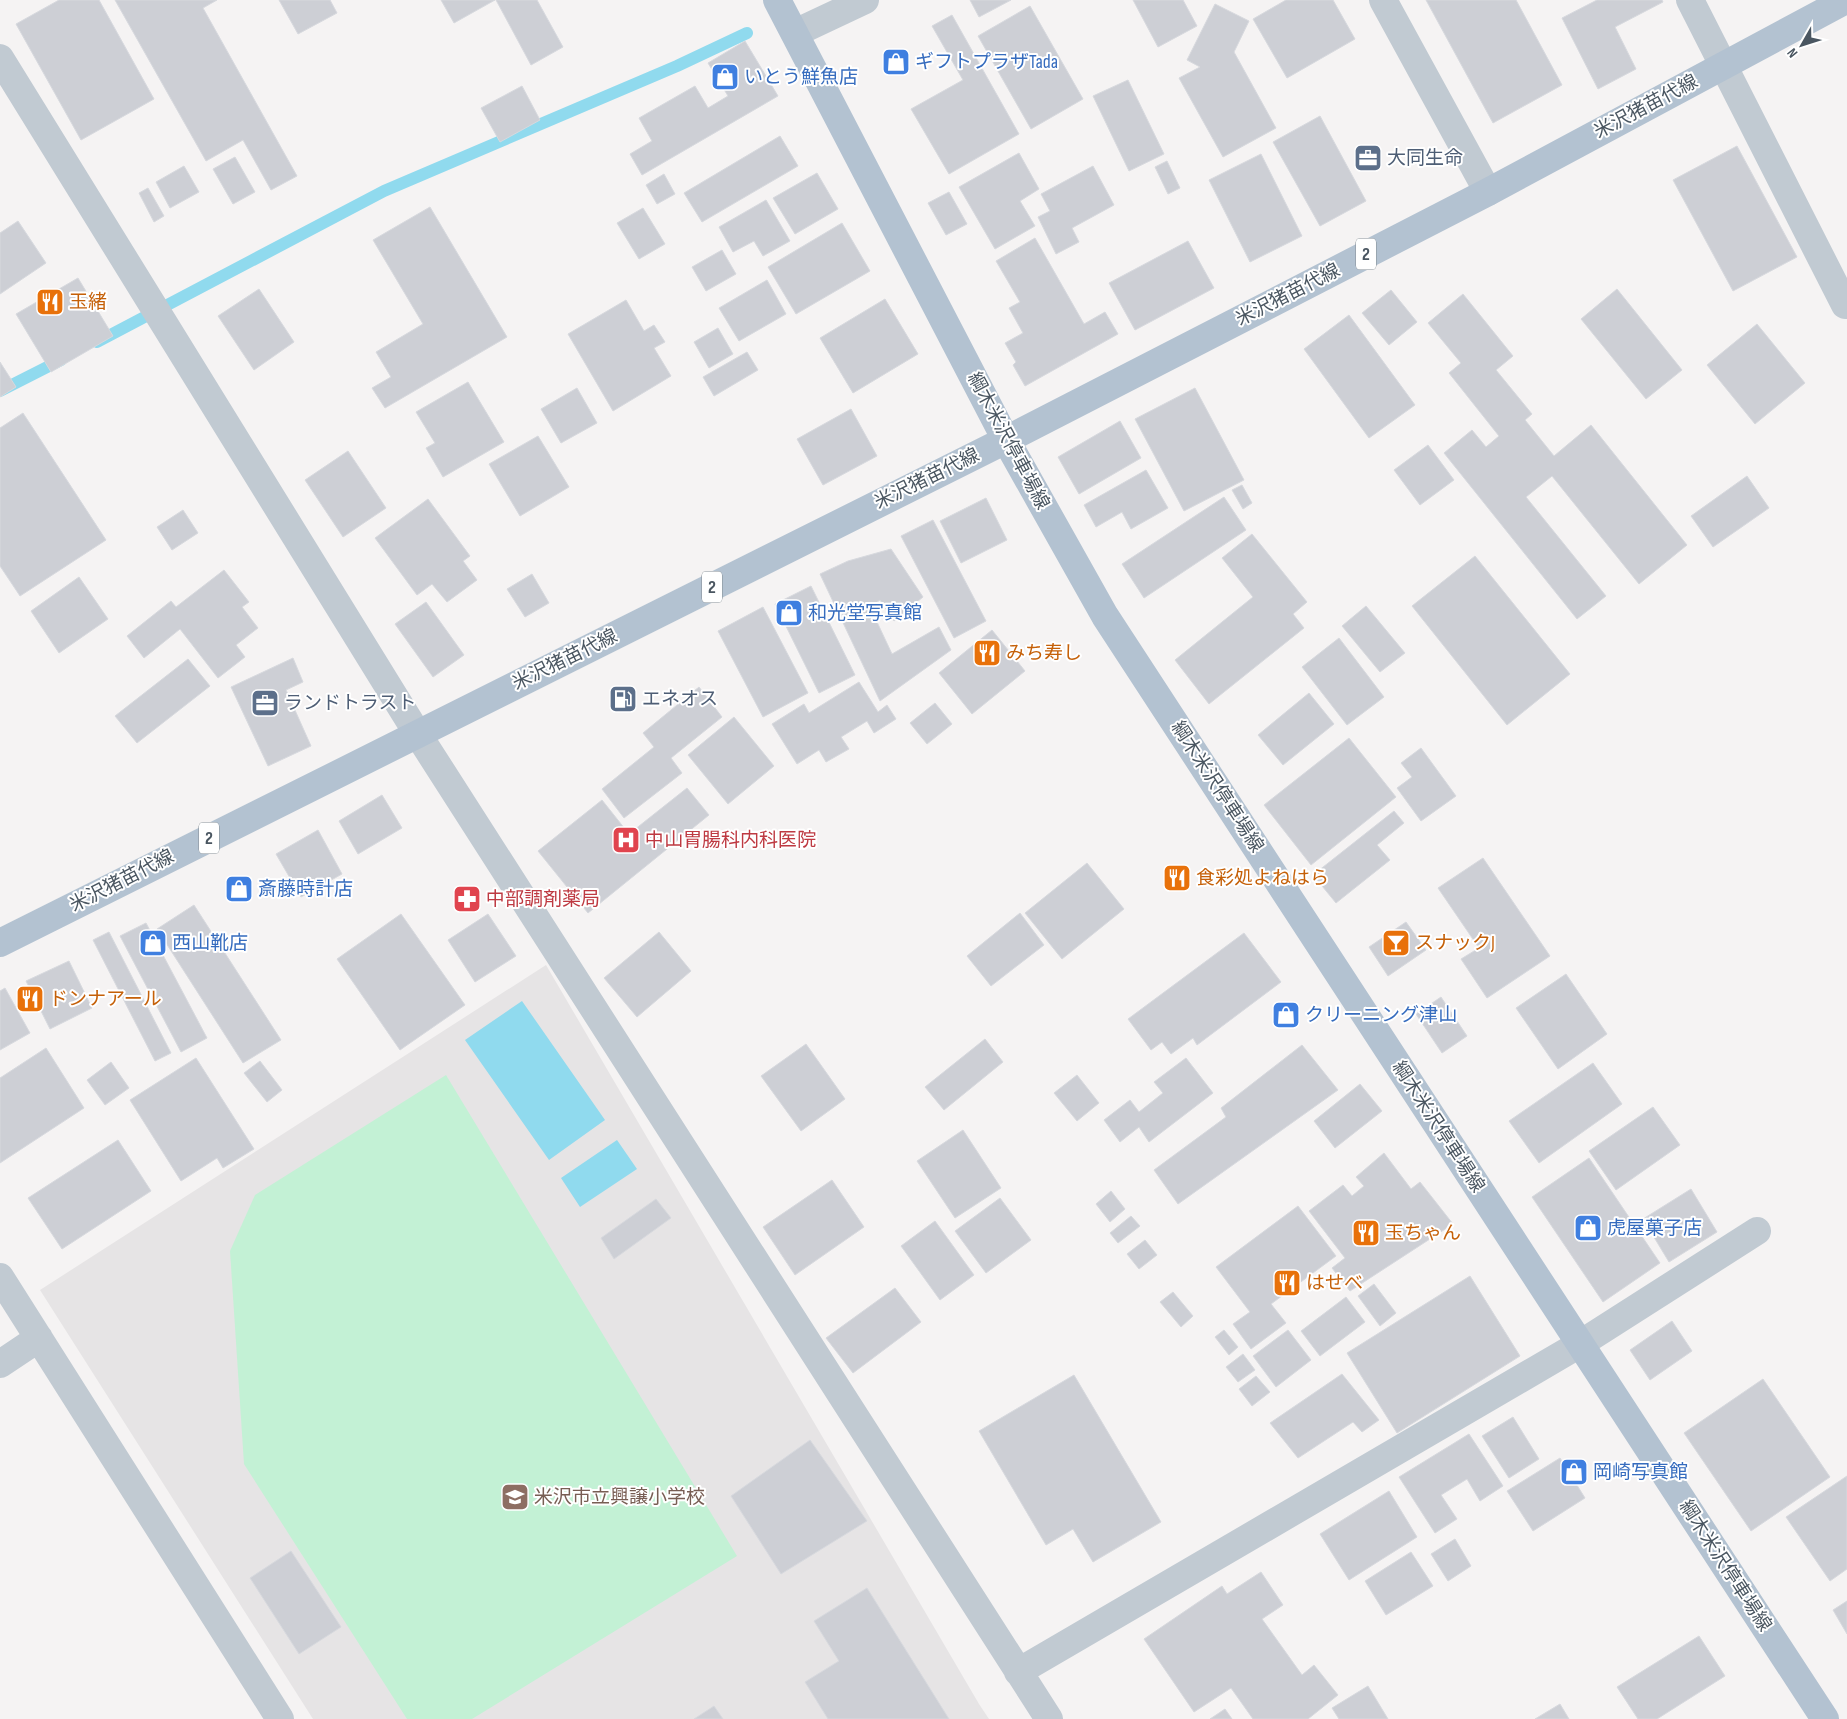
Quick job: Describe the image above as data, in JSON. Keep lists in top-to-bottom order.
{
  "streets": {
    "main road": ["米沢猪苗代線", "2", "綱木米沢停車場線"]
  },
  "crossings": [
    ["米沢猪苗代線", "綱木米沢停車場線"]
  ],
  "places": {
    "shop": [
      "ギフトプラザTada",
      "いとう鮮魚店",
      "和光堂写真館",
      "斎藤時計店",
      "西山靴店",
      "クリーニング津山",
      "虎屋菓子店",
      "岡崎写真館"
    ],
    "office": ["大同生命", "ランドトラスト"],
    "restaurant": [
      "玉緒",
      "みち寿し",
      "食彩処よねはら",
      "ドンナアール",
      "玉ちゃん",
      "はせべ"
    ],
    "fuel station": ["エネオス"],
    "hospital": ["中山胃腸科内科医院"],
    "pharmacy": ["中部調剤薬局"],
    "bar": ["スナックJ"],
    "school or university": ["米沢市立興譲小学校"]
  },
  "north": "bottom left"
}
